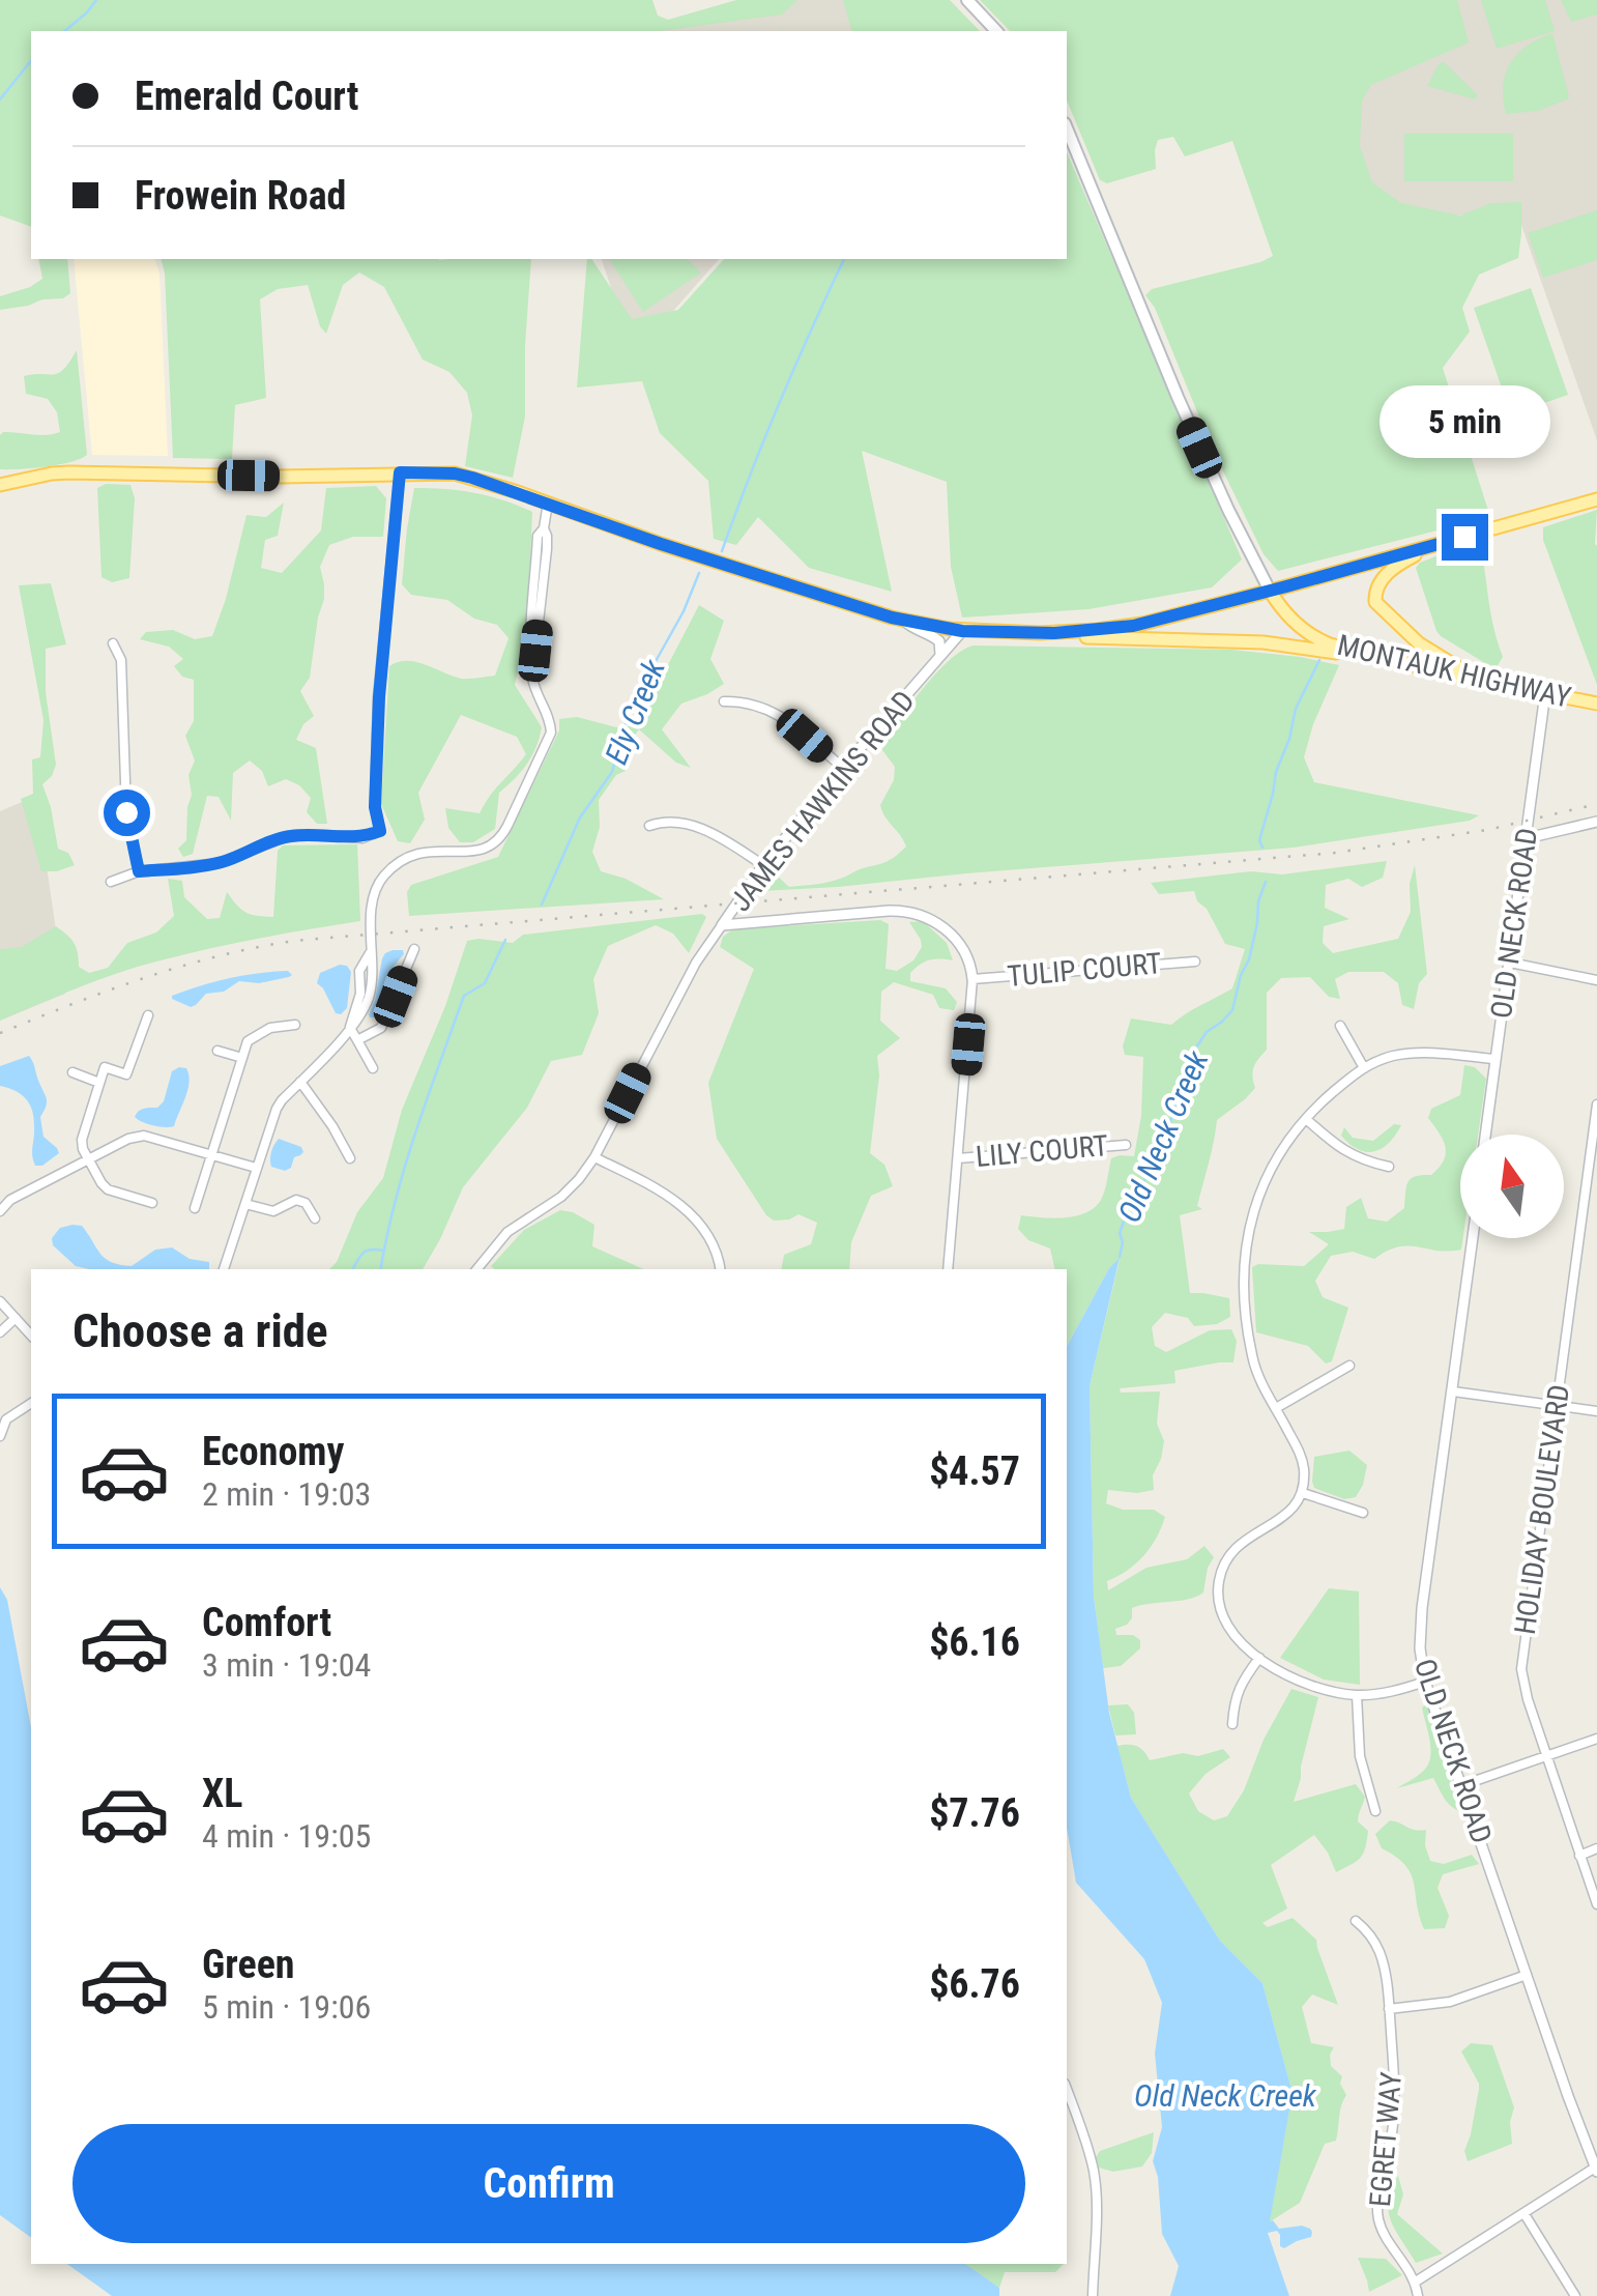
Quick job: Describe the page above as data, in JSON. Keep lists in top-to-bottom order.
{
  "streets": {
    "main road": ["MONTAUK HIGHWAY"],
    "street": [
      "JAMES HAWKINS ROAD",
      "OLD NECK ROAD",
      "TULIP COURT",
      "LILY COURT",
      "HOLIDAY BOULEVARD",
      "EGRET WAY"
    ]
  },
  "crossings": [
    ["MONTAUK HIGHWAY", "OLD NECK ROAD"]
  ],
  "water": ["Ely Creek", "Old Neck Creek"],
  "north": "top",
  "page": {
    "banner": ["Emerald Court", "Frowein Road"],
    "bubble": "5 min",
    "heading": "Choose a ride",
    "list": [
      {
        "name": "Economy",
        "note": "2 min · 19:03",
        "value": "$4.57"
      },
      {
        "name": "Comfort",
        "note": "3 min · 19:04",
        "value": "$6.16"
      },
      {
        "name": "XL",
        "note": "4 min · 19:05",
        "value": "$7.76"
      },
      {
        "name": "Green",
        "note": "5 min · 19:06",
        "value": "$6.76"
      }
    ],
    "buttons": "Confirm"
  }
}
